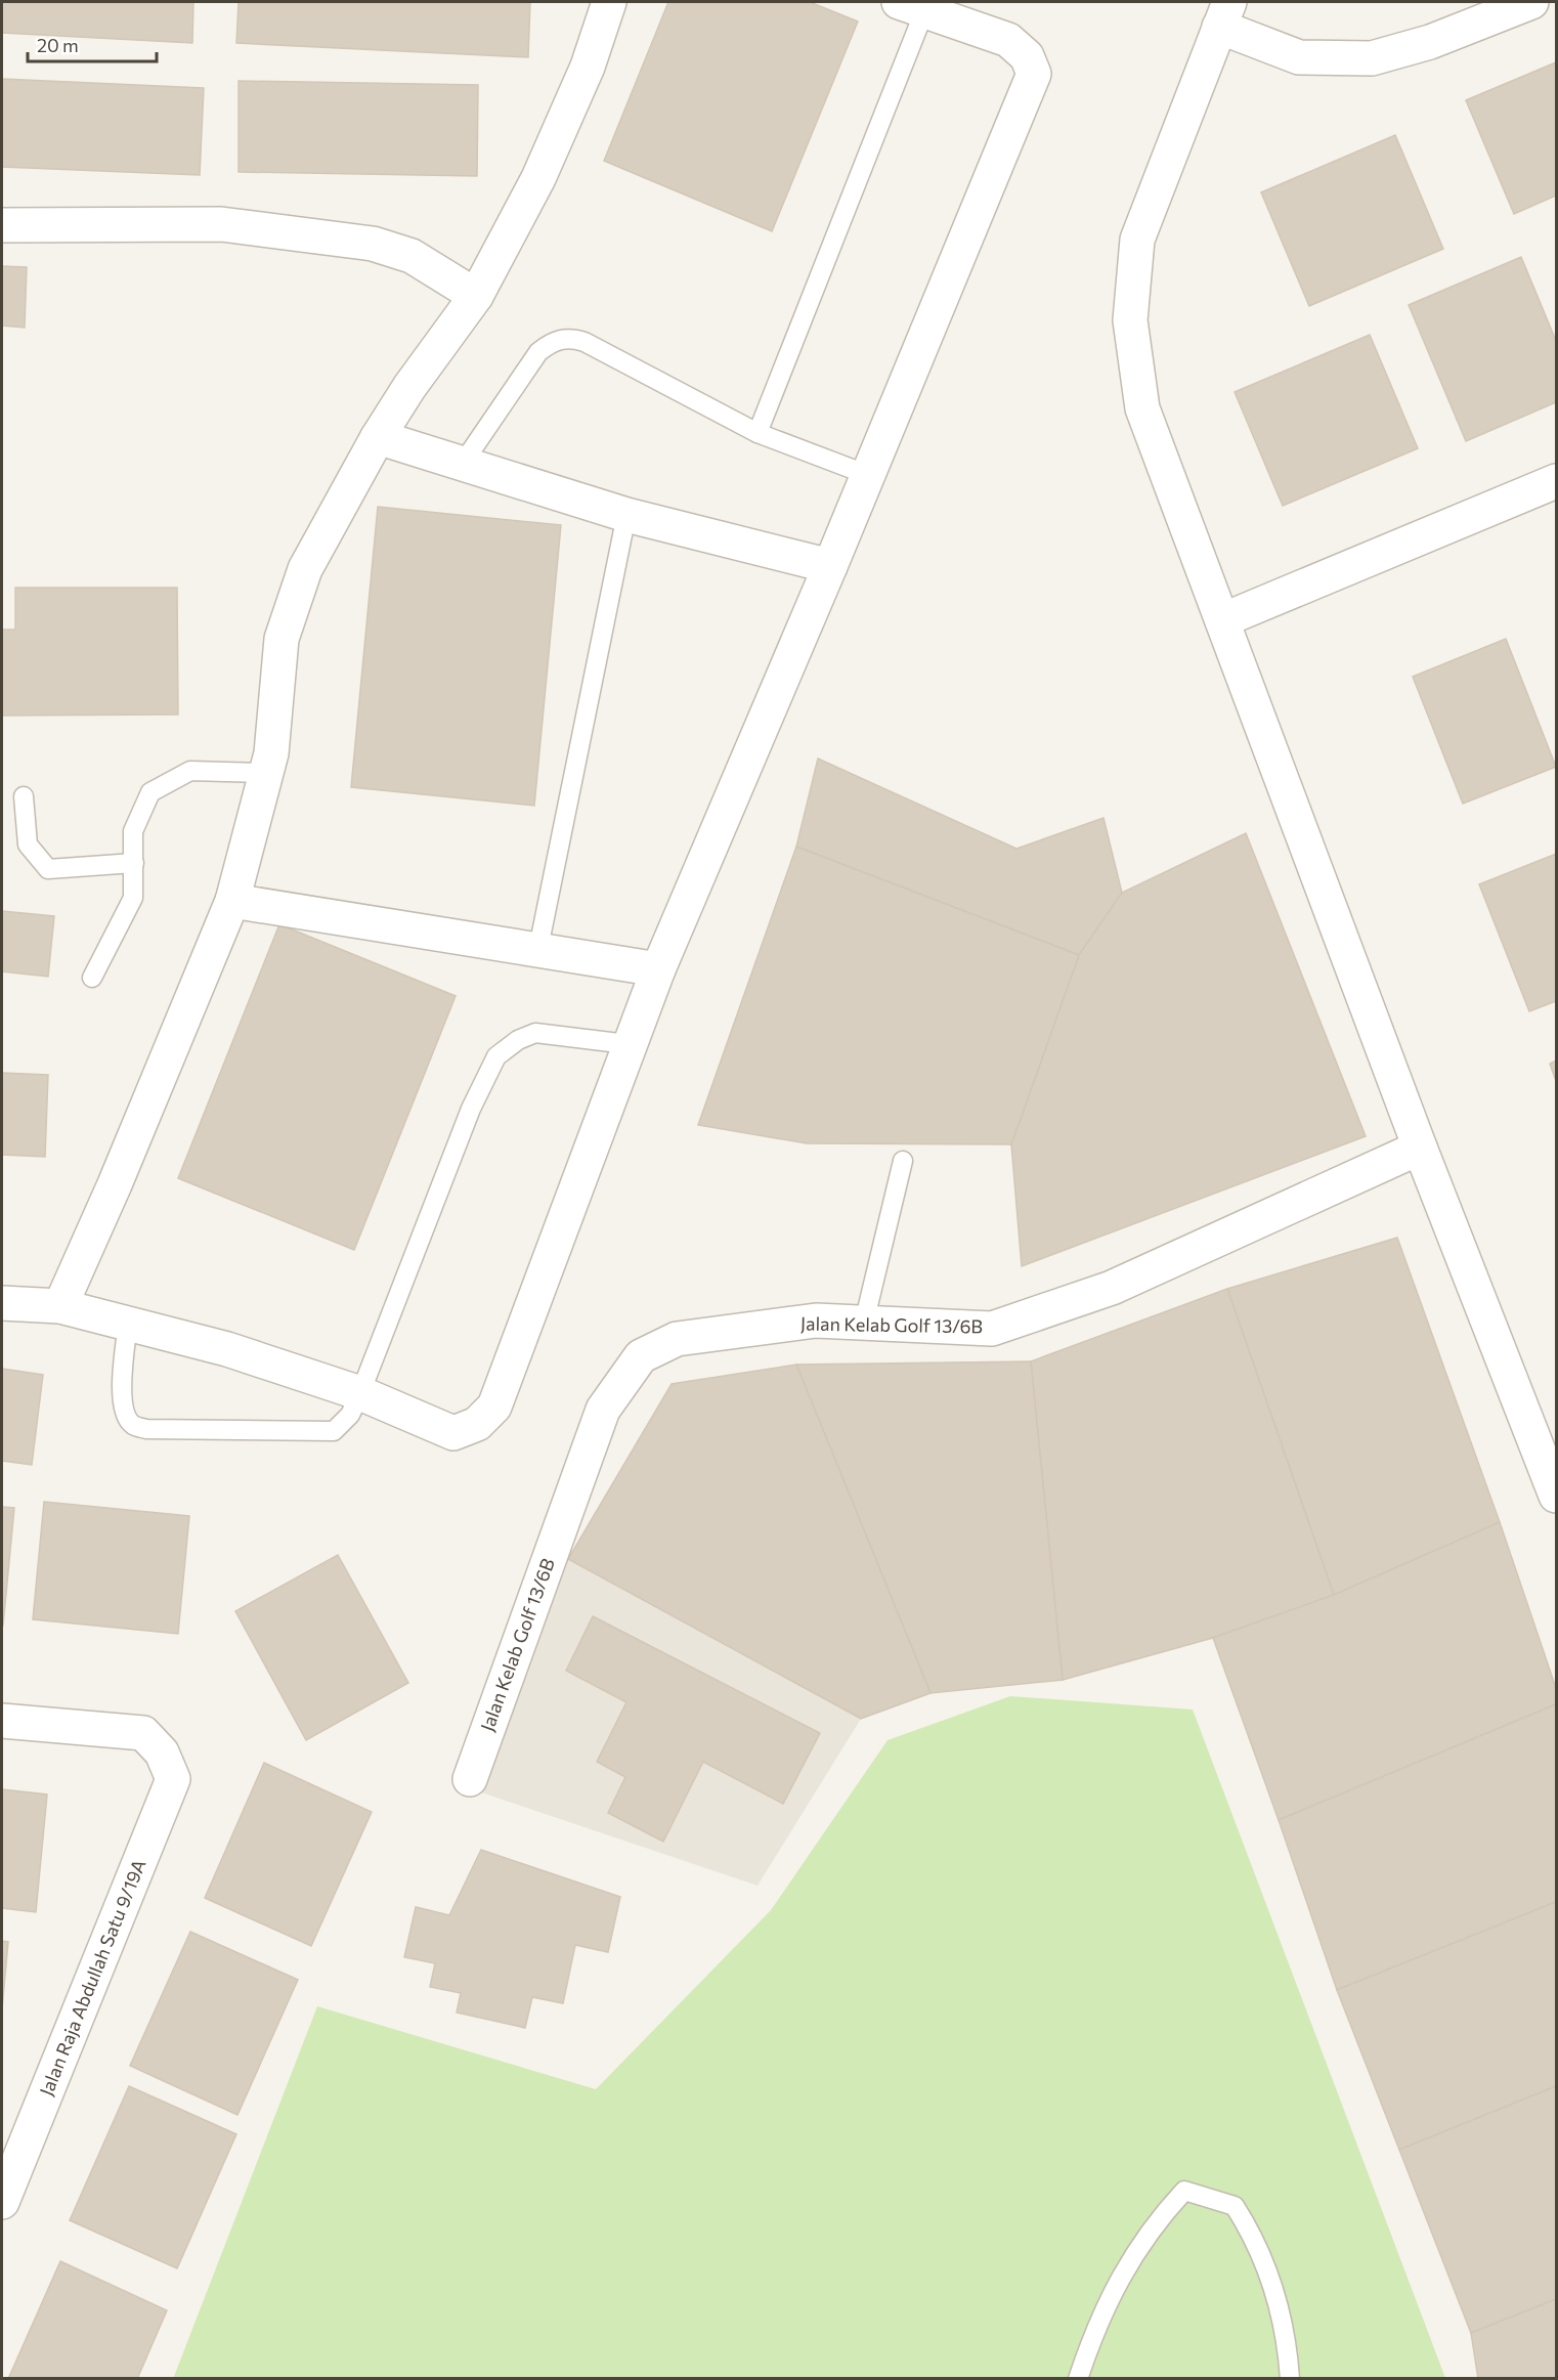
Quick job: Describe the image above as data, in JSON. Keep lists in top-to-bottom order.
{
  "streets": {
    "street": ["Jalan Kelab Golf 13/6B", "Jalan Raja Abdullah Satu 9/19A"]
  },
  "scale_bar": "20 m"
}
